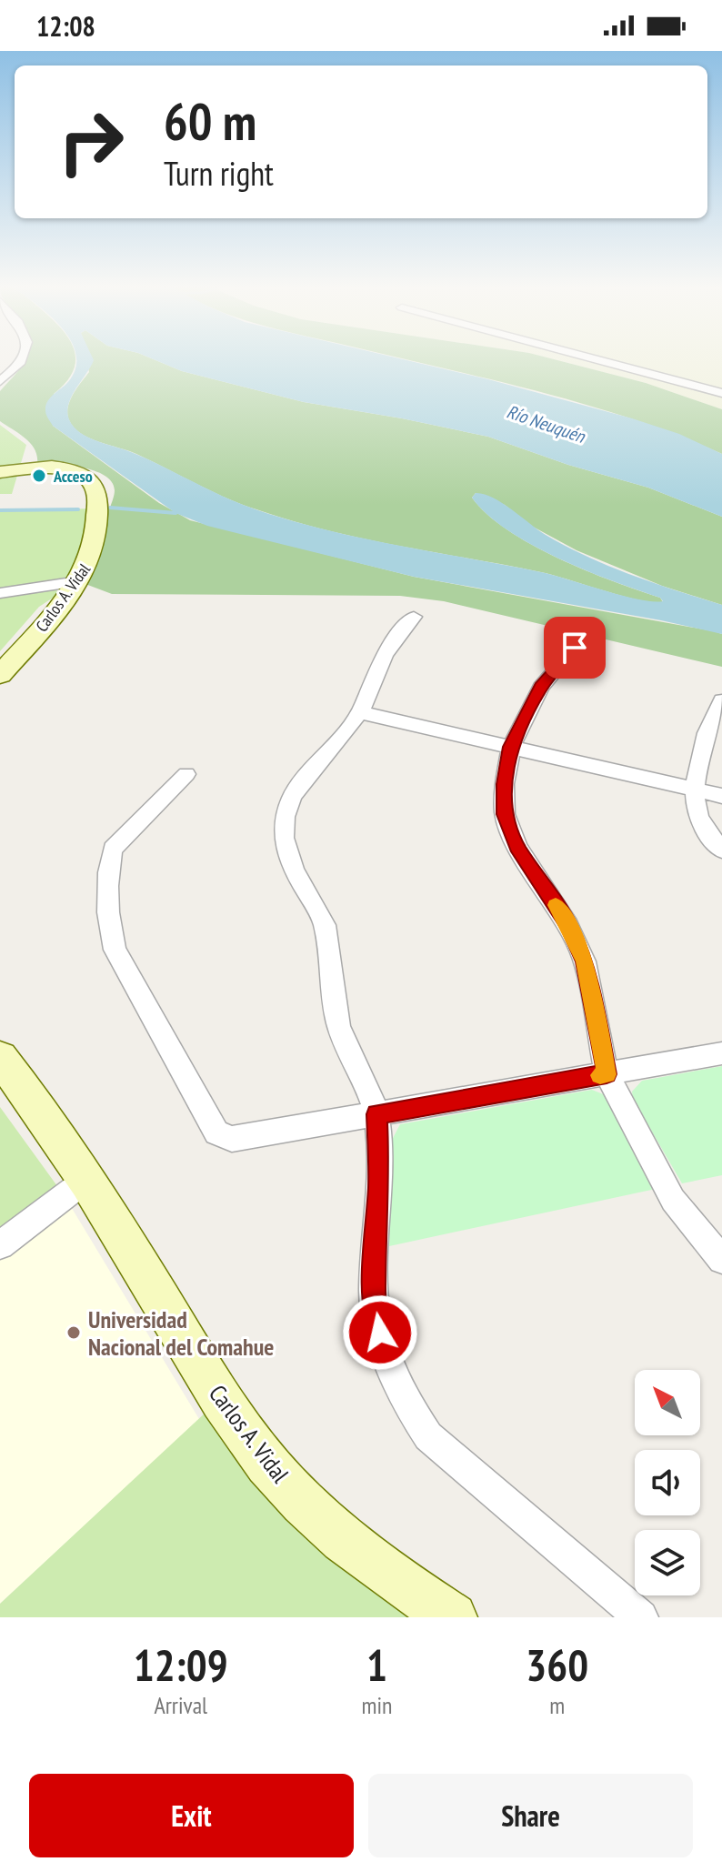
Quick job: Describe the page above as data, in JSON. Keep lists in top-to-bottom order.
{
  "streets": {
    "street": ["Carlos A. Vidal"]
  },
  "water": ["Río Neuquén"],
  "places": ["Acceso", "Universidad Nacional del Comahue"],
  "north": "top left",
  "page": {
    "status": "12:08",
    "turn": ["60 m", "Turn right"],
    "eta": [
      "12:09",
      "Arrival",
      "1",
      "min",
      "360",
      "m"
    ],
    "buttons": ["Exit", "Share"]
  }
}
